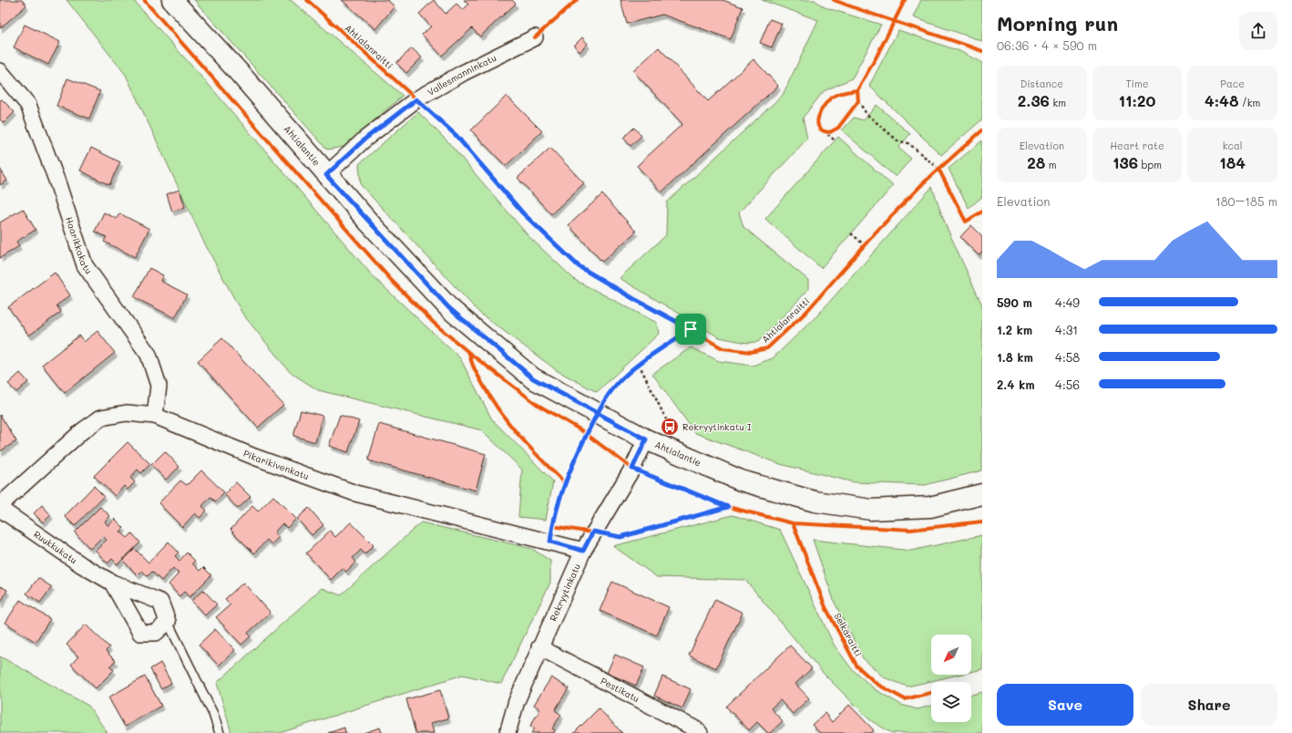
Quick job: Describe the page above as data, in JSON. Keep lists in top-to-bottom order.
{
  "streets": {
    "main road": ["Ahtialantie"],
    "street": [
      "Vallesmanninkatu",
      "Haarikkakatu",
      "Pikarikivenkatu",
      "Ruukkukatu",
      "Rekryytinkatu",
      "Pestikatu"
    ],
    "cycle path": ["Ahtialanraitti", "Selkäraitti"]
  },
  "crossings": [
    ["Vallesmanninkatu", "Ahtialantie"],
    ["Ahtialantie", "Rekryytinkatu"],
    ["Haarikkakatu", "Pikarikivenkatu"],
    ["Pikarikivenkatu", "Rekryytinkatu"],
    ["Rekryytinkatu", "Pestikatu"]
  ],
  "places": {
    "bus stop": ["Rekryytinkatu I"]
  },
  "north": "bottom left",
  "page": {
    "heading": ["Morning run", "06:36 · 4 × 590 m"],
    "stats": [
      ["Distance", "2.36 km"],
      ["Time", "11:20"],
      ["Pace", "4:48 /km"],
      ["Elevation", "28 m"],
      ["Heart rate", "136 bpm"],
      ["kcal", "184"]
    ],
    "chart": ["Elevation", "180–185 m"],
    "list": [
      {
        "name": "590 m",
        "note": "4:49"
      },
      {
        "name": "1.2 km",
        "note": "4:31"
      },
      {
        "name": "1.8 km",
        "note": "4:58"
      },
      {
        "name": "2.4 km",
        "note": "4:56"
      }
    ],
    "buttons": ["Save", "Share"]
  }
}
